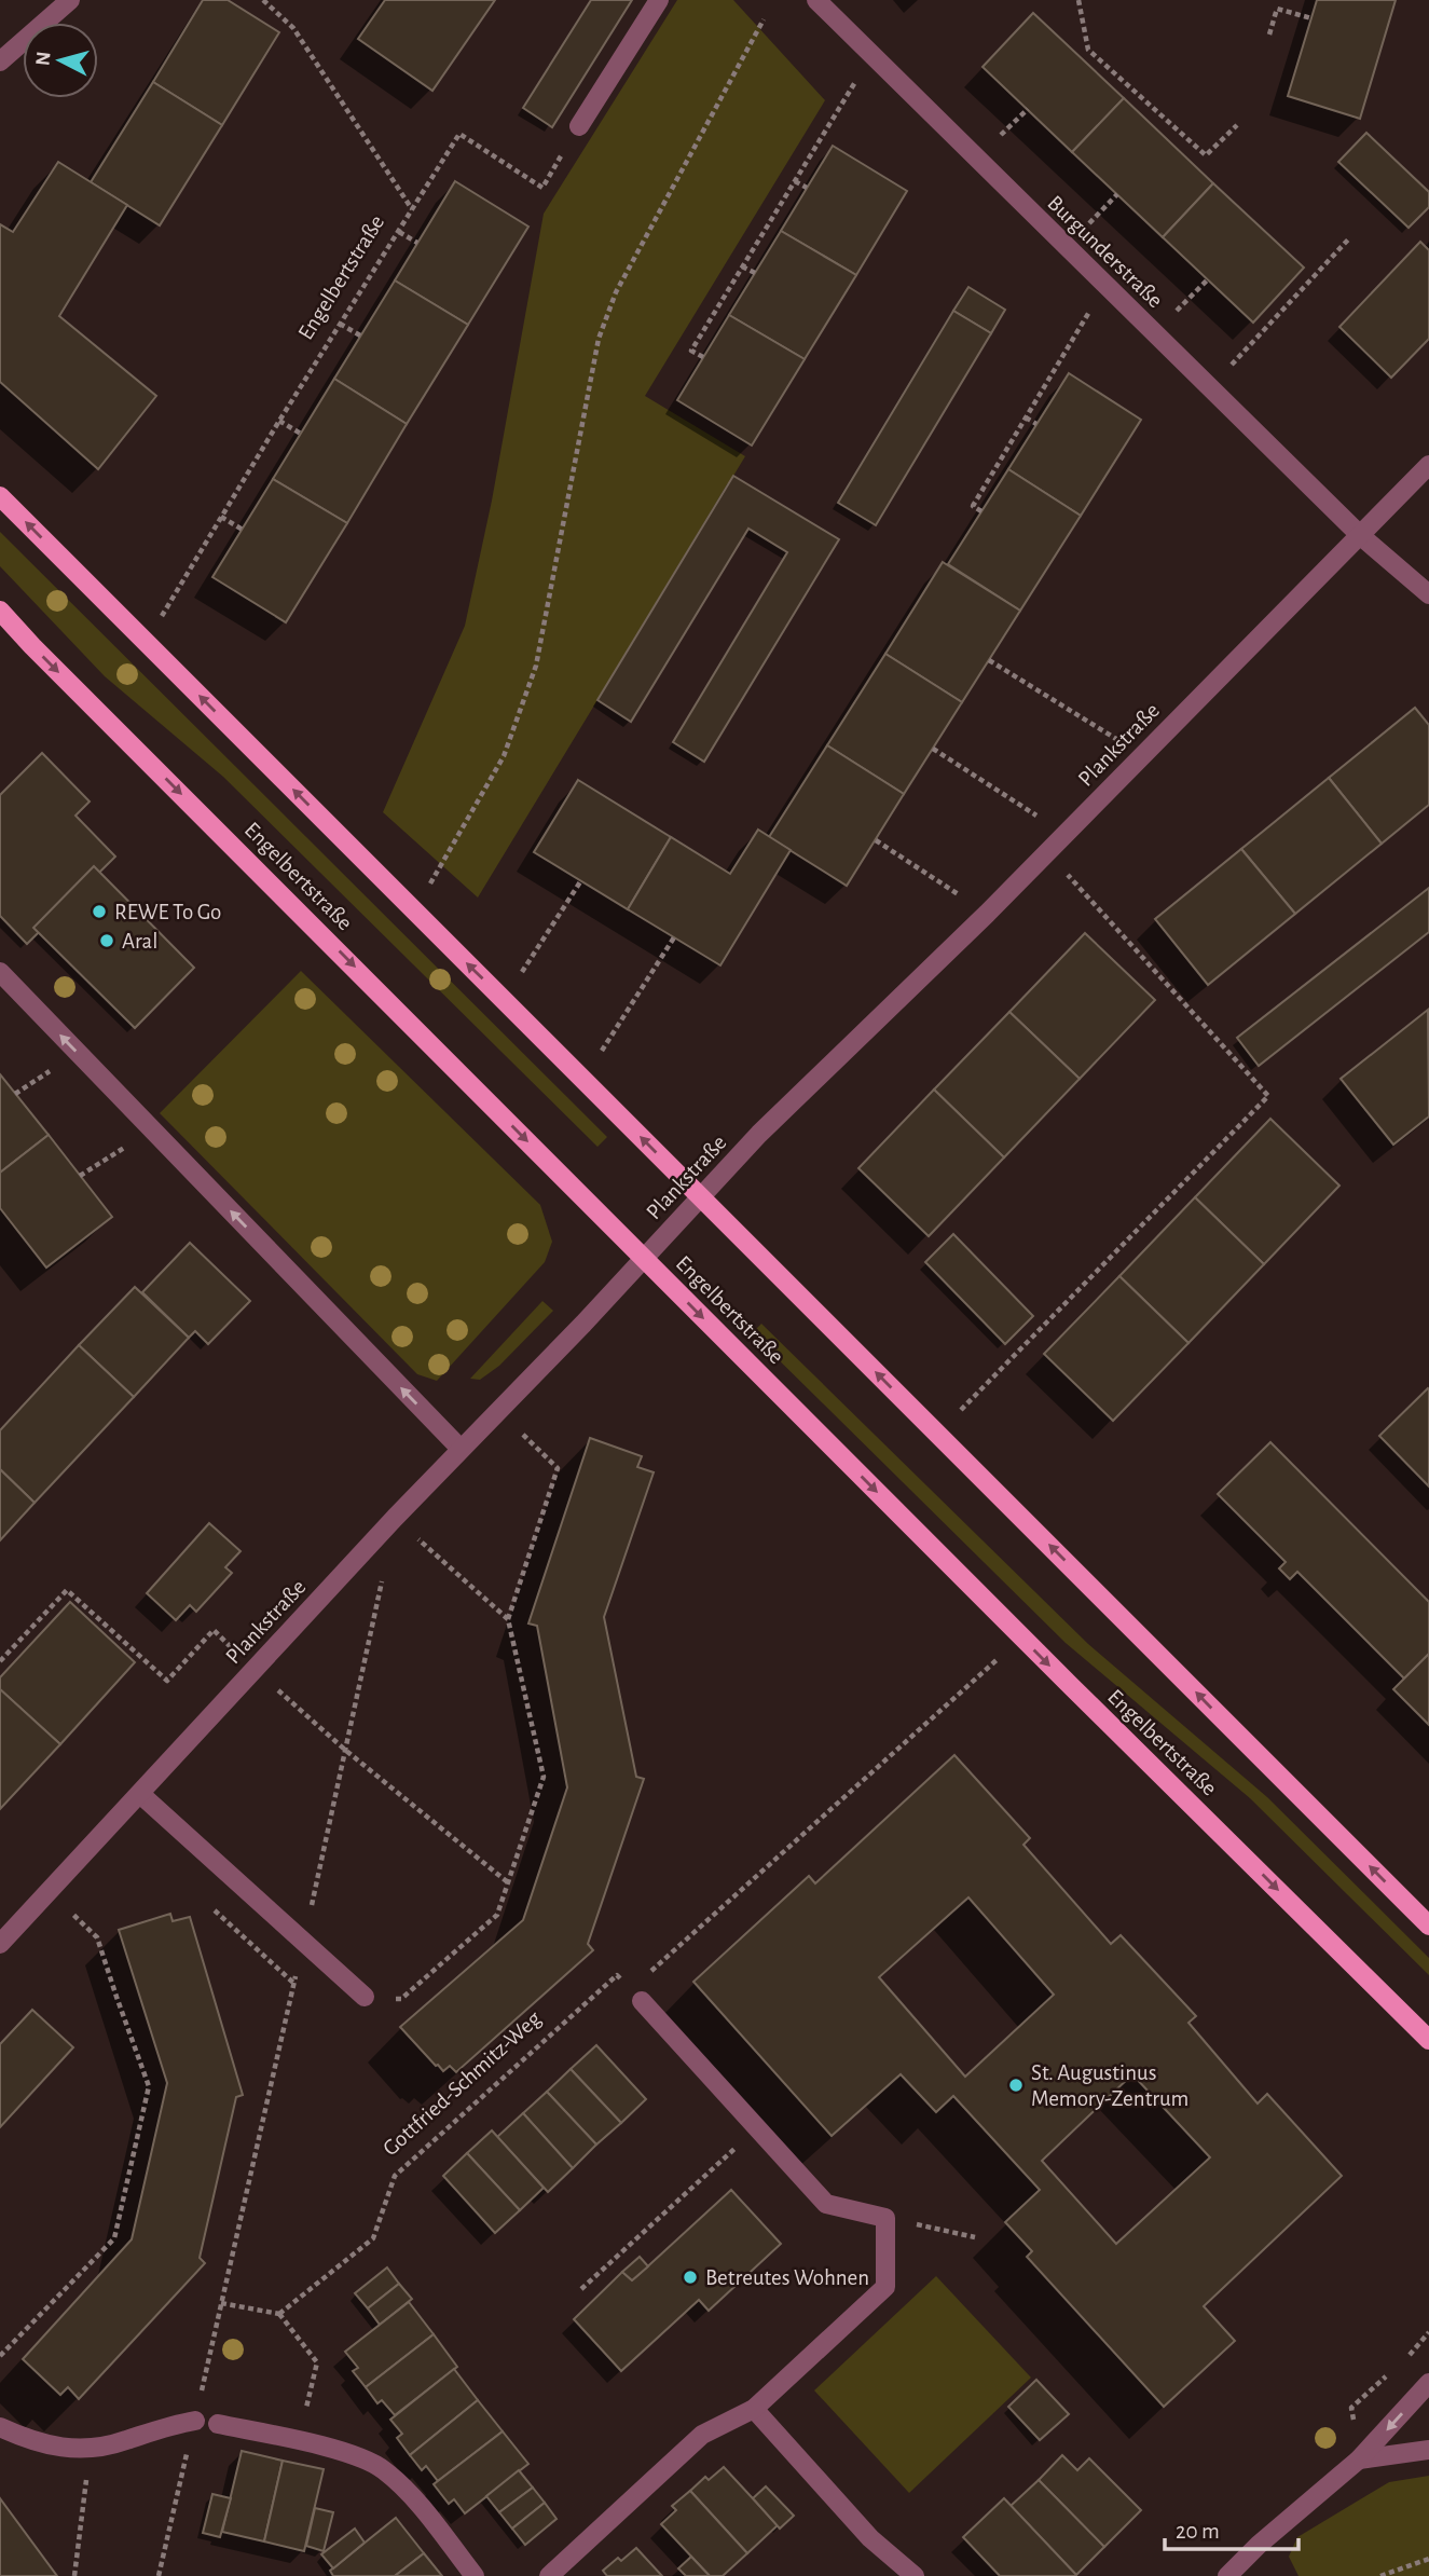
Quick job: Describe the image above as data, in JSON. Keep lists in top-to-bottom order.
{
  "streets": {
    "main road": ["Engelbertstraße"],
    "street": ["Burgunderstraße", "Plankstraße"],
    "path": ["Gottfried-Schmitz-Weg"]
  },
  "crossings": [
    ["Burgunderstraße", "Plankstraße"],
    ["Engelbertstraße", "Plankstraße"]
  ],
  "one_way": ["Engelbertstraße"],
  "places": [
    "REWE To Go",
    "Aral",
    "St. Augustinus Memory-Zentrum",
    "Betreutes Wohnen"
  ],
  "scale_bar": "20 m",
  "north": "left"
}
